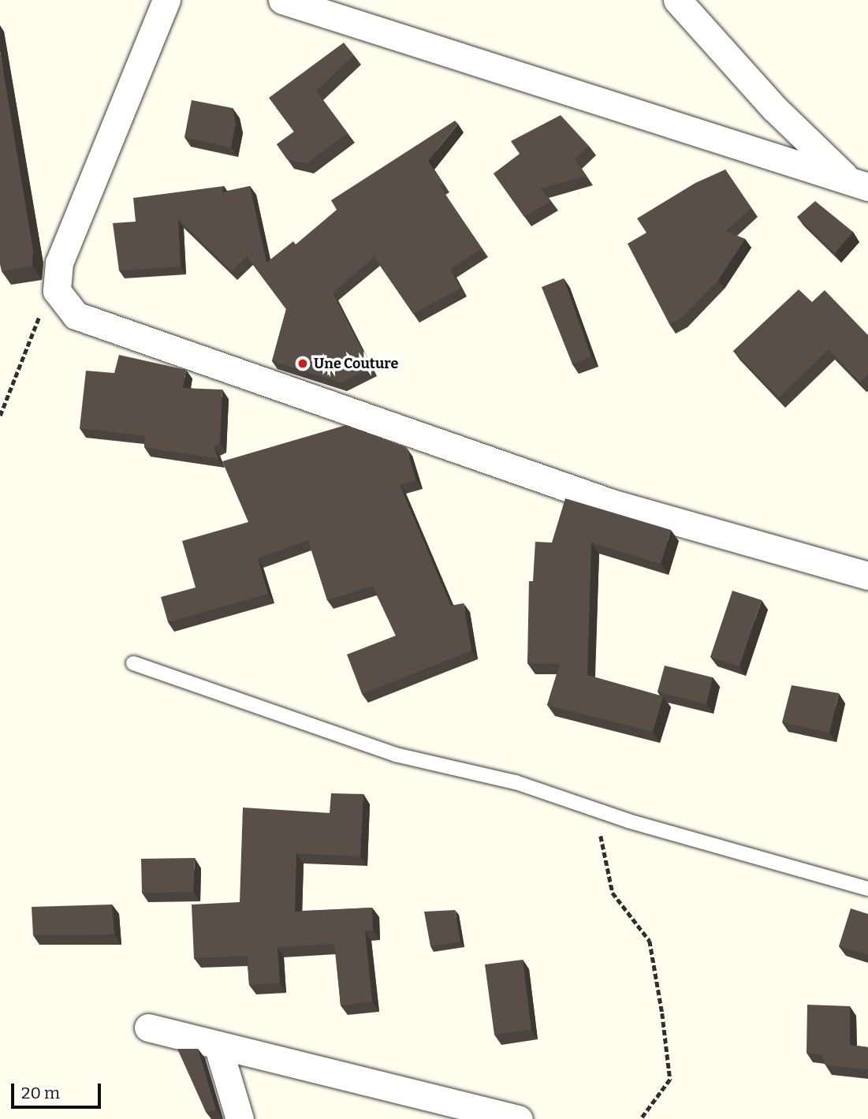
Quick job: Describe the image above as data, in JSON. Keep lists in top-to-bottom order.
{
  "places": ["Une Couture"],
  "scale_bar": "20 m"
}
